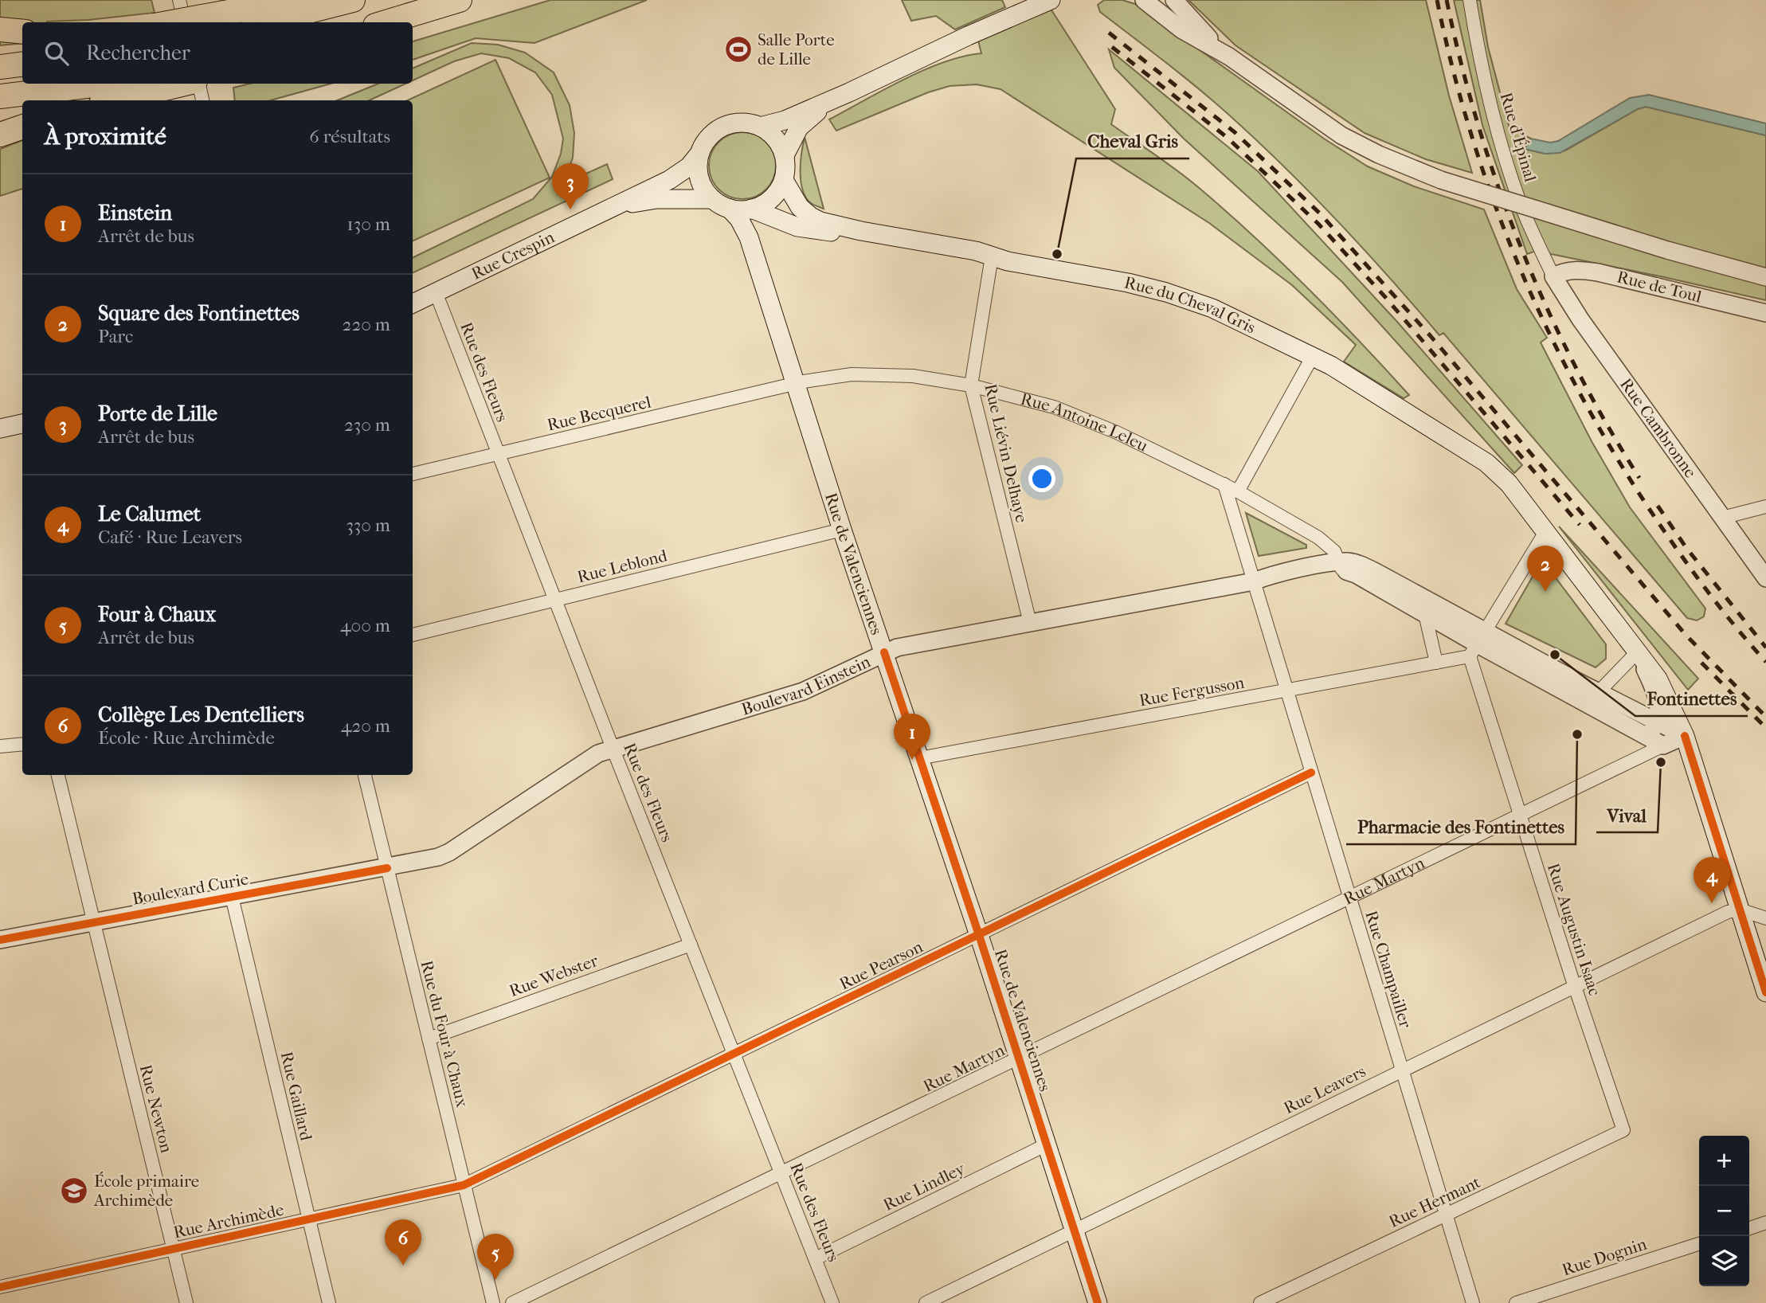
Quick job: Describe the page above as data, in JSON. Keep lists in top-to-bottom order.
{
  "streets": {
    "main road": ["Rue Crespin", "Rue du Cheval Gris", "Rue de Valenciennes"],
    "street": [
      "Rue d'Épinal",
      "Rue de Toul",
      "Rue des Fleurs",
      "Rue Becquerel",
      "Rue Antoine Leleu",
      "Rue Cambronne",
      "Rue Liévin Delhaye",
      "Rue Leblond",
      "Boulevard Einstein",
      "Rue Fergusson",
      "Rue Martyn",
      "Boulevard Curie",
      "Rue Augustin Isaac",
      "Rue Pearson",
      "Rue Champailler",
      "Rue Webster",
      "Rue du Four à Chaux",
      "Rue Leavers",
      "Rue Gaillard",
      "Rue Newton",
      "Rue Lindley",
      "Rue Hermant",
      "Rue Archimède",
      "Rue Dognin"
    ]
  },
  "crossings": [
    ["Rue d'Épinal", "Rue de Toul"],
    ["Rue d'Épinal", "Rue Cambronne"],
    ["Rue Crespin", "Rue du Cheval Gris"],
    ["Rue Crespin", "Rue des Fleurs"],
    ["Rue Crespin", "Rue de Valenciennes"],
    ["Rue de Toul", "Rue Cambronne"],
    ["Rue du Cheval Gris", "Rue Liévin Delhaye"],
    ["Rue du Cheval Gris", "Rue de Valenciennes"],
    ["Rue du Cheval Gris", "Rue Martyn"],
    ["Rue du Cheval Gris", "Rue Leavers"],
    ["Rue des Fleurs", "Rue Becquerel"],
    ["Rue des Fleurs", "Rue Leblond"],
    ["Rue des Fleurs", "Boulevard Einstein"],
    ["Rue des Fleurs", "Rue Martyn"],
    ["Rue des Fleurs", "Rue Pearson"],
    ["Rue des Fleurs", "Rue Webster"],
    ["Rue des Fleurs", "Rue Lindley"],
    ["Rue Becquerel", "Rue Antoine Leleu"],
    ["Rue Becquerel", "Rue de Valenciennes"],
    ["Rue Antoine Leleu", "Rue Liévin Delhaye"],
    ["Rue Antoine Leleu", "Rue de Valenciennes"],
    ["Rue Antoine Leleu", "Boulevard Einstein"],
    ["Rue Antoine Leleu", "Rue Fergusson"],
    ["Rue Antoine Leleu", "Rue Augustin Isaac"],
    ["Rue Antoine Leleu", "Rue Champailler"],
    ["Rue Liévin Delhaye", "Boulevard Einstein"],
    ["Rue de Valenciennes", "Rue Leblond"],
    ["Rue de Valenciennes", "Boulevard Einstein"],
    ["Rue de Valenciennes", "Rue Fergusson"],
    ["Rue de Valenciennes", "Rue Martyn"],
    ["Rue de Valenciennes", "Rue Pearson"],
    ["Rue de Valenciennes", "Rue Leavers"],
    ["Rue de Valenciennes", "Rue Lindley"],
    ["Boulevard Einstein", "Boulevard Curie"],
    ["Boulevard Einstein", "Rue Champailler"],
    ["Boulevard Einstein", "Rue du Four à Chaux"],
    ["Rue Fergusson", "Rue Augustin Isaac"],
    ["Rue Fergusson", "Rue Champailler"],
    ["Rue Martyn", "Rue Augustin Isaac"],
    ["Rue Martyn", "Rue Champailler"],
    ["Boulevard Curie", "Rue du Four à Chaux"],
    ["Boulevard Curie", "Rue Gaillard"],
    ["Boulevard Curie", "Rue Newton"],
    ["Rue Augustin Isaac", "Rue Leavers"],
    ["Rue Augustin Isaac", "Rue Hermant"],
    ["Rue Pearson", "Rue Champailler"],
    ["Rue Pearson", "Rue du Four à Chaux"],
    ["Rue Pearson", "Rue Archimède"],
    ["Rue Champailler", "Rue Leavers"],
    ["Rue Champailler", "Rue Hermant"],
    ["Rue Webster", "Rue du Four à Chaux"],
    ["Rue du Four à Chaux", "Rue Archimède"],
    ["Rue Gaillard", "Rue Archimède"],
    ["Rue Newton", "Rue Archimède"]
  ],
  "places": {
    "sports": ["Salle Porte de Lille"],
    "other": [
      "Cheval Gris",
      "Fontinettes",
      "Pharmacie des Fontinettes",
      "Vival"
    ],
    "school or university": ["École primaire Archimède"]
  },
  "page": {
    "search": "Rechercher",
    "heading": ["À proximité", "6 résultats"],
    "pins": [
      "3",
      "2",
      "1",
      "4",
      "6",
      "5"
    ],
    "list": [
      {
        "mark": "1",
        "name": "Einstein",
        "note": "Arrêt de bus",
        "value": "130 m"
      },
      {
        "mark": "2",
        "name": "Square des Fontinettes",
        "note": "Parc",
        "value": "220 m"
      },
      {
        "mark": "3",
        "name": "Porte de Lille",
        "note": "Arrêt de bus",
        "value": "230 m"
      },
      {
        "mark": "4",
        "name": "Le Calumet",
        "note": "Café · Rue Leavers",
        "value": "330 m"
      },
      {
        "mark": "5",
        "name": "Four à Chaux",
        "note": "Arrêt de bus",
        "value": "400 m"
      },
      {
        "mark": "6",
        "name": "Collège Les Dentelliers",
        "note": "École · Rue Archimède",
        "value": "420 m"
      }
    ],
    "map_buttons": ["+", "−"]
  }
}
